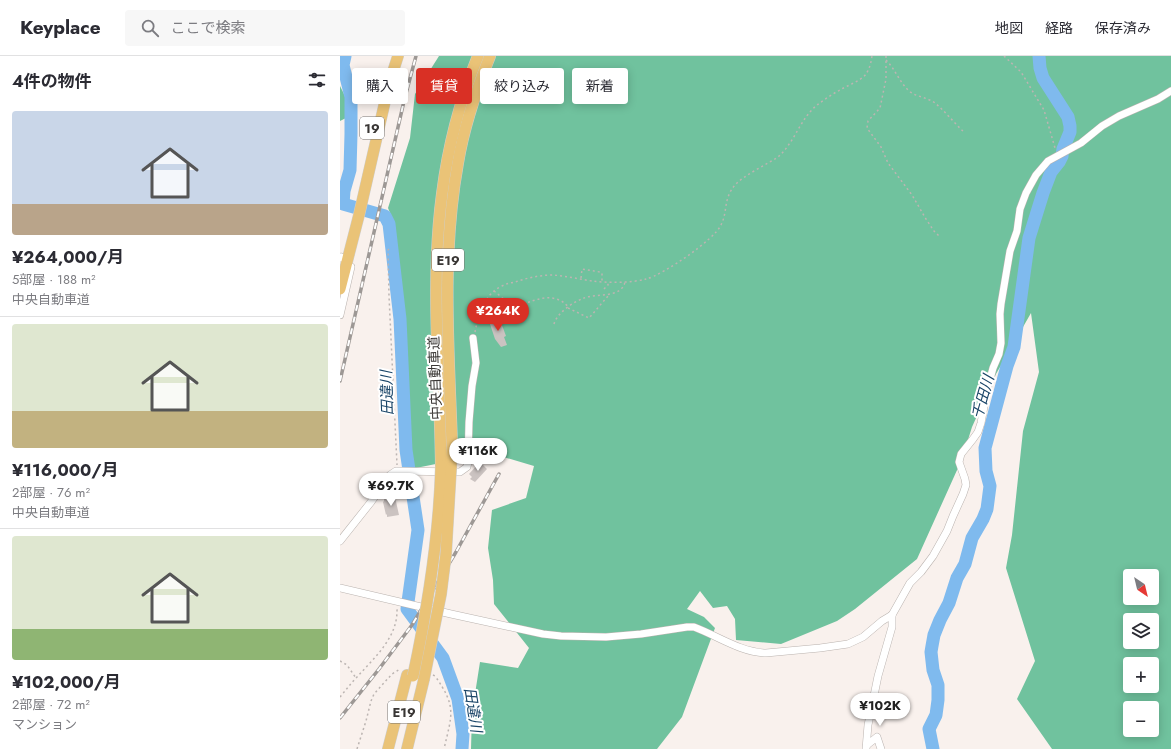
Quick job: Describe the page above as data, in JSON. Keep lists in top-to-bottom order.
{
  "streets": {
    "highway": ["19", "E19", "中央自動車道"]
  },
  "water": ["田違川", "千田川"],
  "north": "bottom right",
  "page": {
    "header": "Keyplace",
    "search": "ここで検索",
    "nav": ["地図", "経路", "保存済み"],
    "heading": "4件の物件",
    "chip": [
      "購入",
      "賃貸",
      "絞り込み",
      "新着"
    ],
    "list": [
      {
        "name": "¥264,000/月",
        "note": "5部屋 · 188 m² · 中央自動車道"
      },
      {
        "name": "¥116,000/月",
        "note": "2部屋 · 76 m² · 中央自動車道"
      },
      {
        "name": "¥102,000/月",
        "note": "2部屋 · 72 m² · マンション"
      }
    ],
    "price": [
      "¥264K",
      "¥116K",
      "¥69.7K",
      "¥102K"
    ],
    "map_buttons": ["+", "−"]
  }
}
